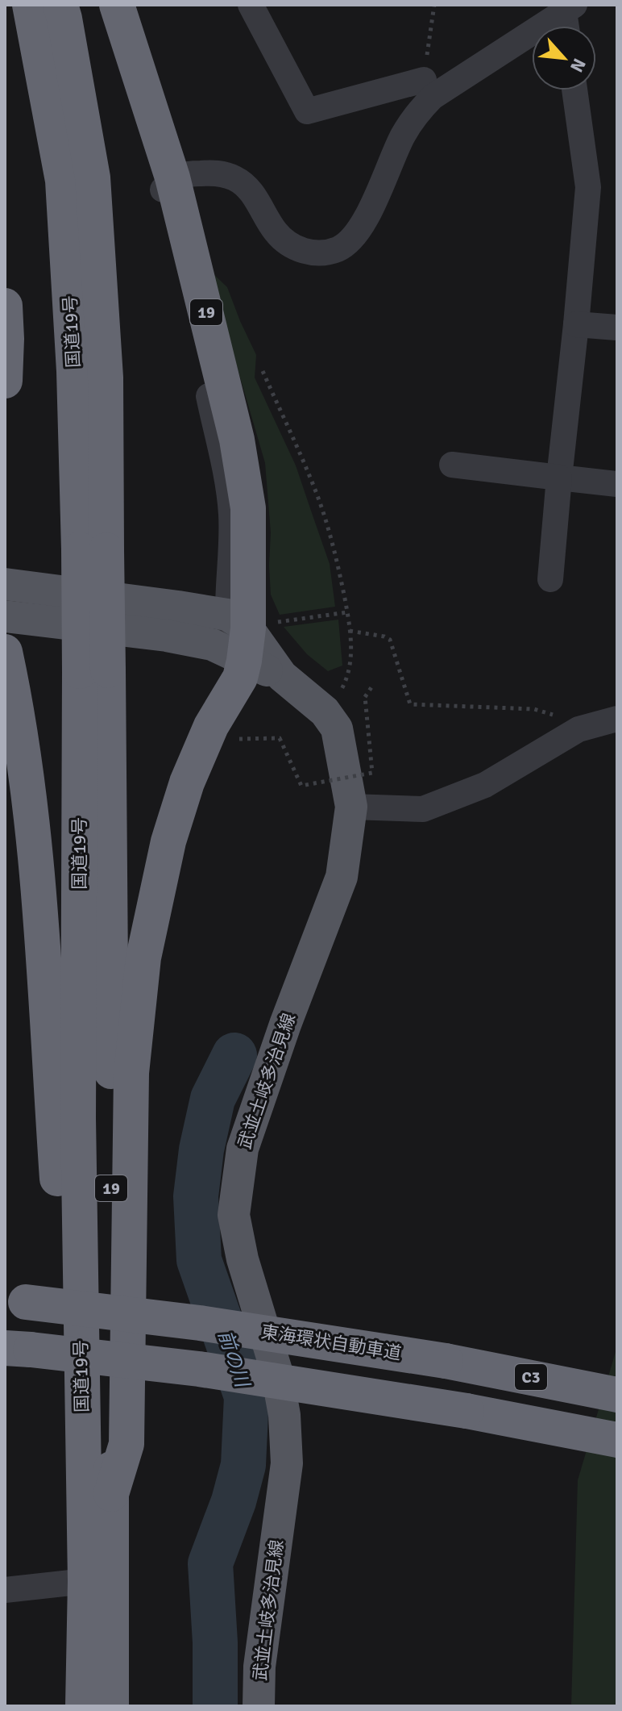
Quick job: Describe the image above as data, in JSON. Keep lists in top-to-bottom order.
{
  "streets": {
    "highway": [
      "19",
      "国道19号",
      "東海環状自動車道",
      "C3"
    ],
    "main road": ["武並土岐多治見線"]
  },
  "crossings": [
    ["19", "国道19号"],
    ["19", "武並土岐多治見線"]
  ],
  "water": ["前の川"],
  "north": "bottom right"
}
